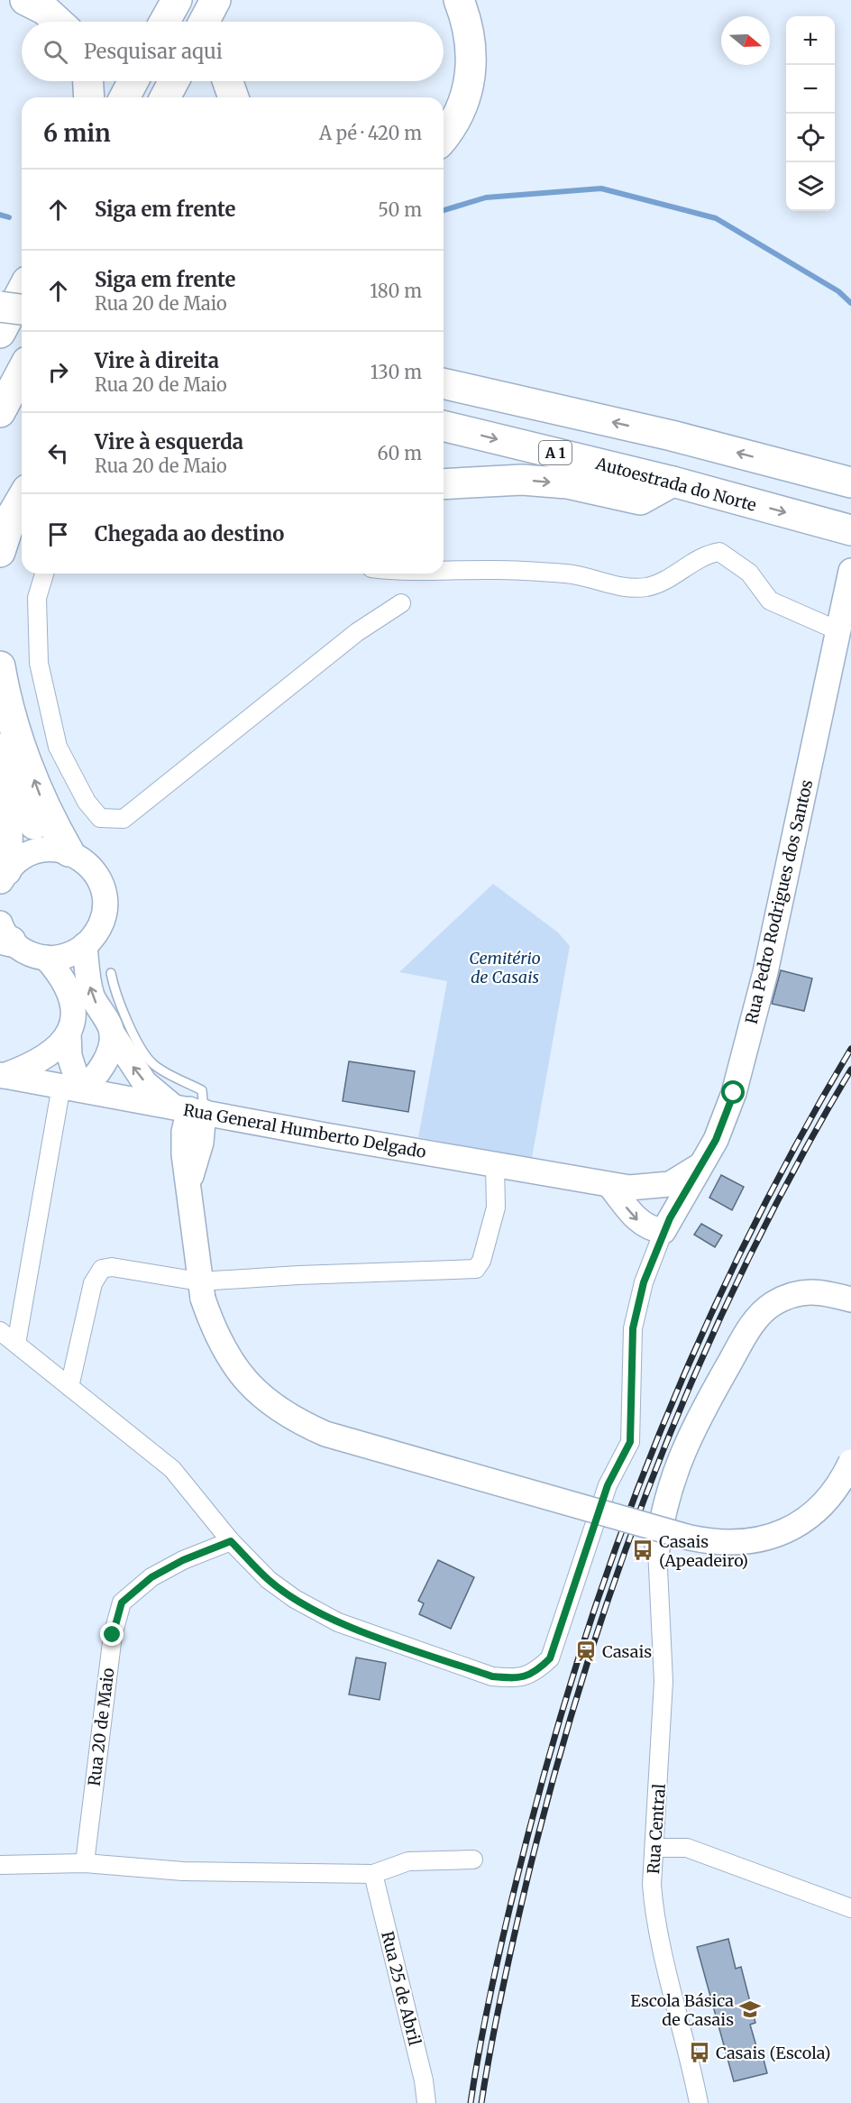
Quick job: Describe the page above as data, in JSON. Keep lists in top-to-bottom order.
{
  "streets": {
    "highway": ["A 1", "Autoestrada do Norte"],
    "street": [
      "Rua Pedro Rodrigues dos Santos",
      "Rua General Humberto Delgado",
      "Rua 20 de Maio",
      "Rua Central",
      "Rua 25 de Abril"
    ]
  },
  "crossings": [
    ["Rua Pedro Rodrigues dos Santos", "Rua General Humberto Delgado"]
  ],
  "parks": ["Cemitério de Casais"],
  "places": {
    "bus stop": ["Casais (Apeadeiro)", "Casais (Escola)"],
    "station": ["Casais"],
    "school or university": ["Escola Básica de Casais"]
  },
  "north": "right",
  "page": {
    "map_buttons": ["+", "−"],
    "search": "Pesquisar aqui",
    "heading": ["6 min", "A pé · 420 m"],
    "list": [
      ["Siga em frente", "50 m"],
      ["Siga em frente", "Rua 20 de Maio", "180 m"],
      ["Vire à direita", "Rua 20 de Maio", "130 m"],
      ["Vire à esquerda", "Rua 20 de Maio", "60 m"],
      "Chegada ao destino"
    ]
  }
}
